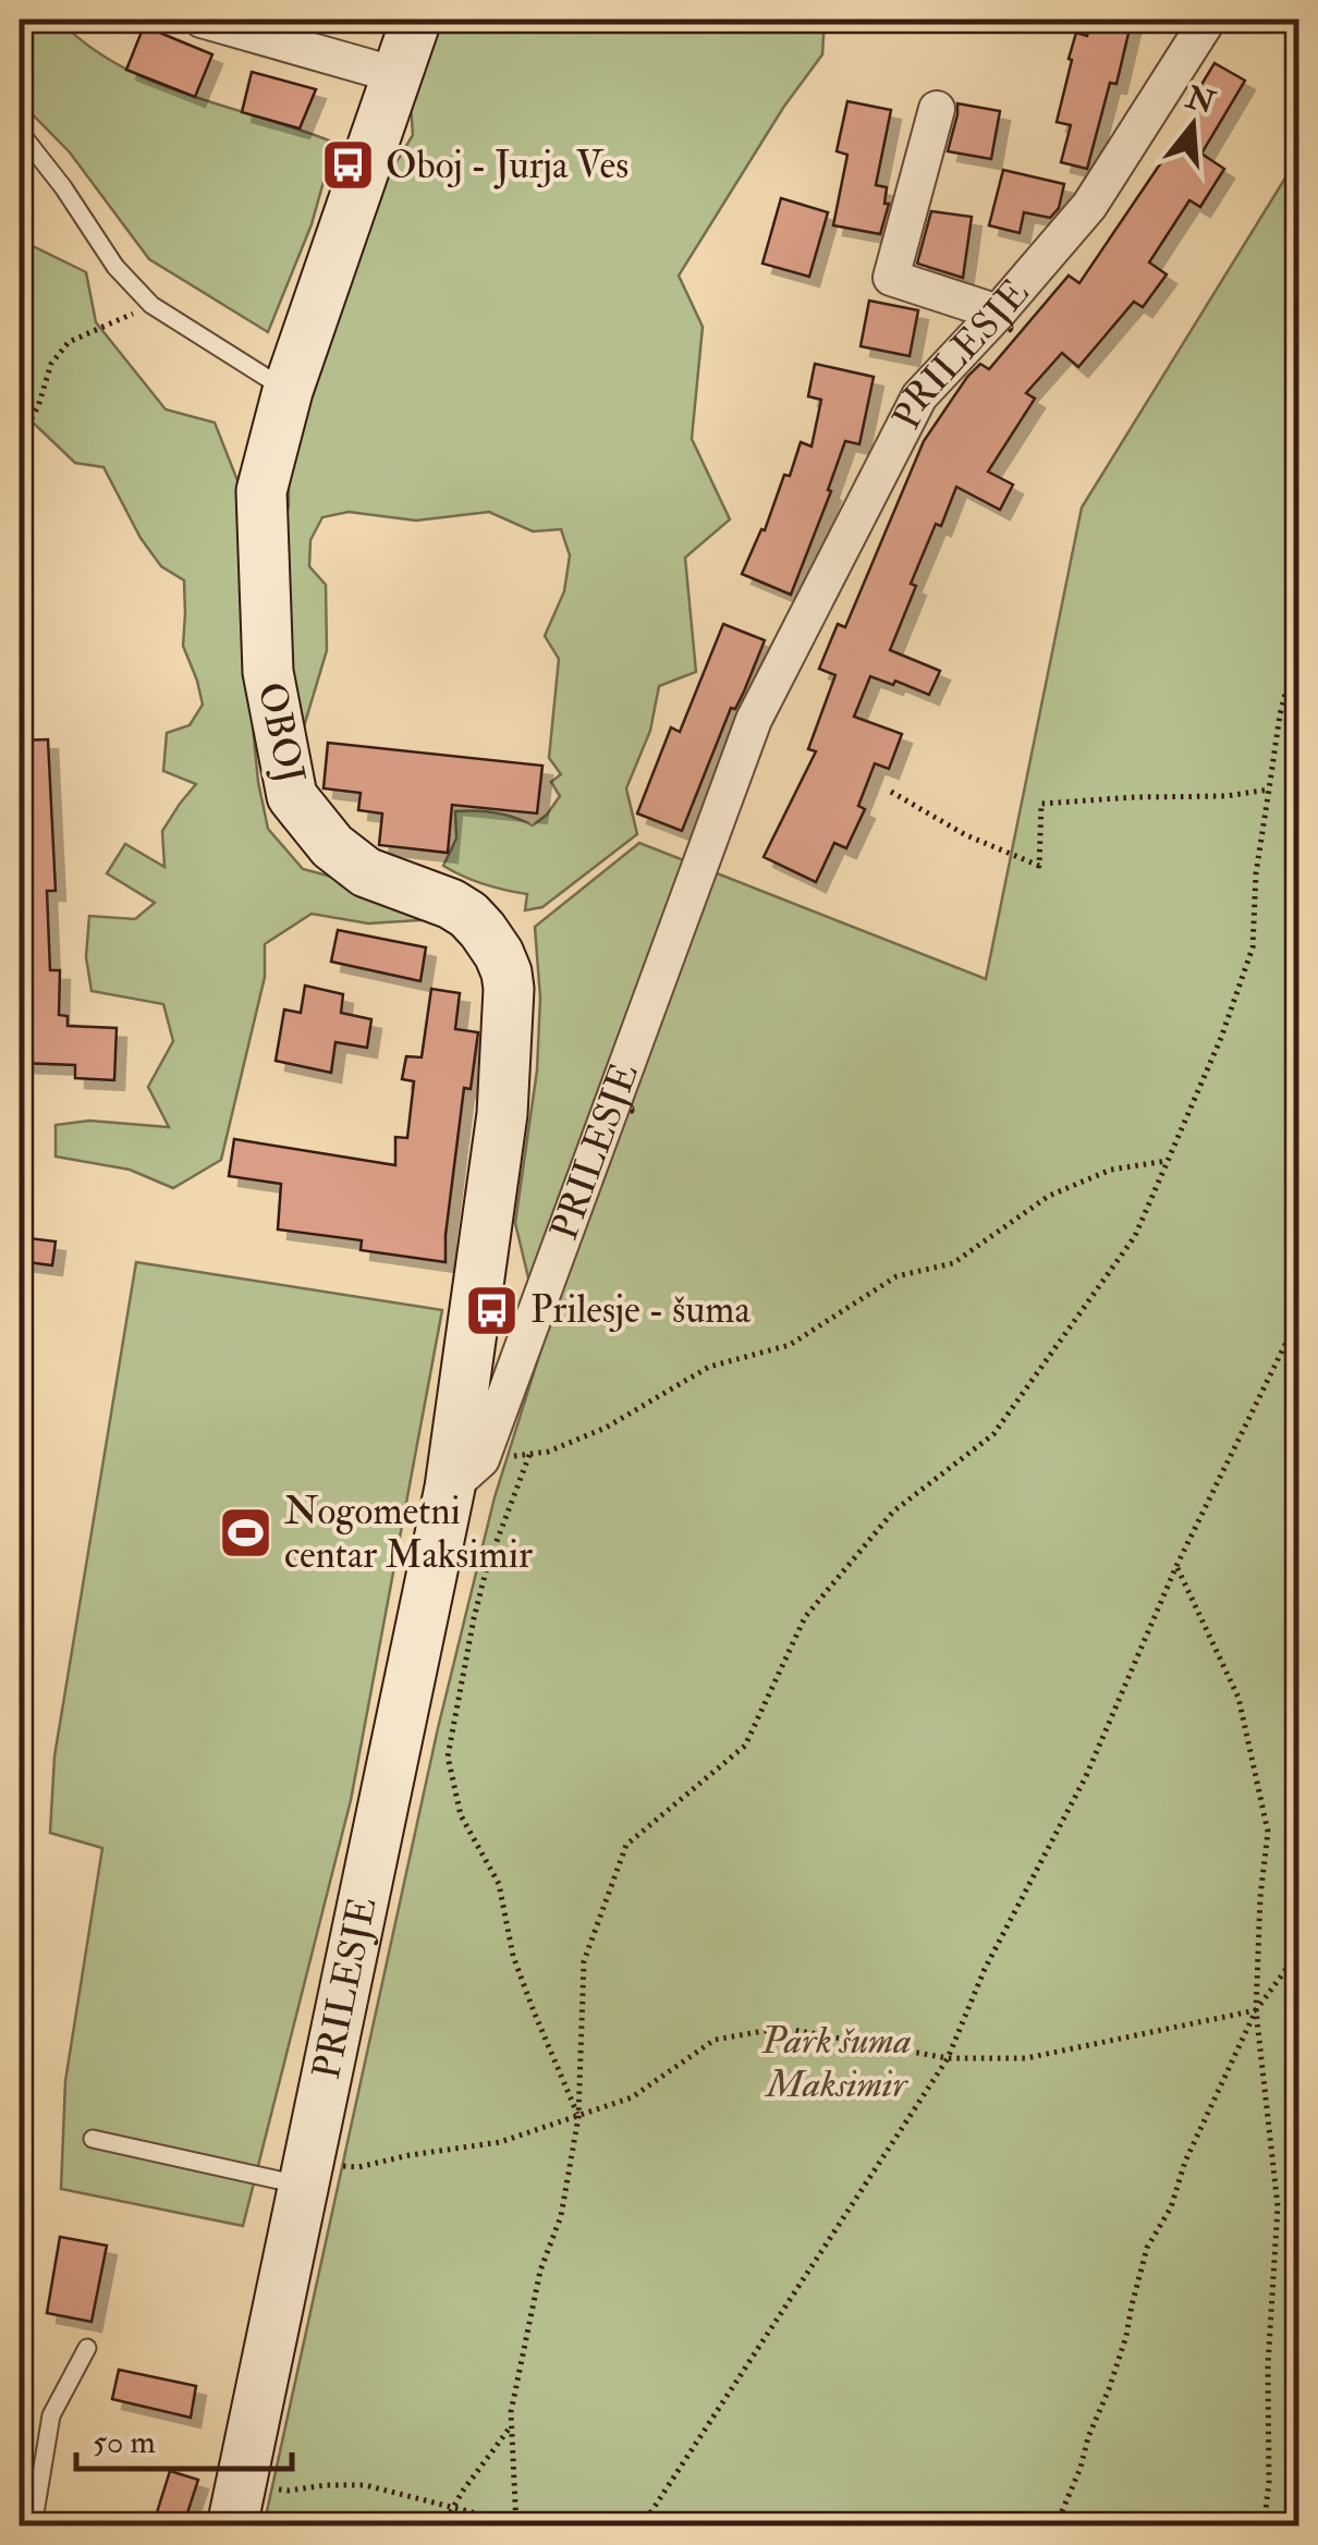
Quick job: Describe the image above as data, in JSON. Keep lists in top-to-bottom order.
{
  "streets": {
    "street": ["PRILESJE", "OBOJ"]
  },
  "crossings": [
    ["PRILESJE", "OBOJ"]
  ],
  "parks": ["Park šuma Maksimir"],
  "places": {
    "bus stop": ["Oboj - Jurja Ves", "Prilesje - šuma"],
    "sports": ["Nogometni centar Maksimir"]
  },
  "scale_bar": "50 m",
  "north": "top"
}
